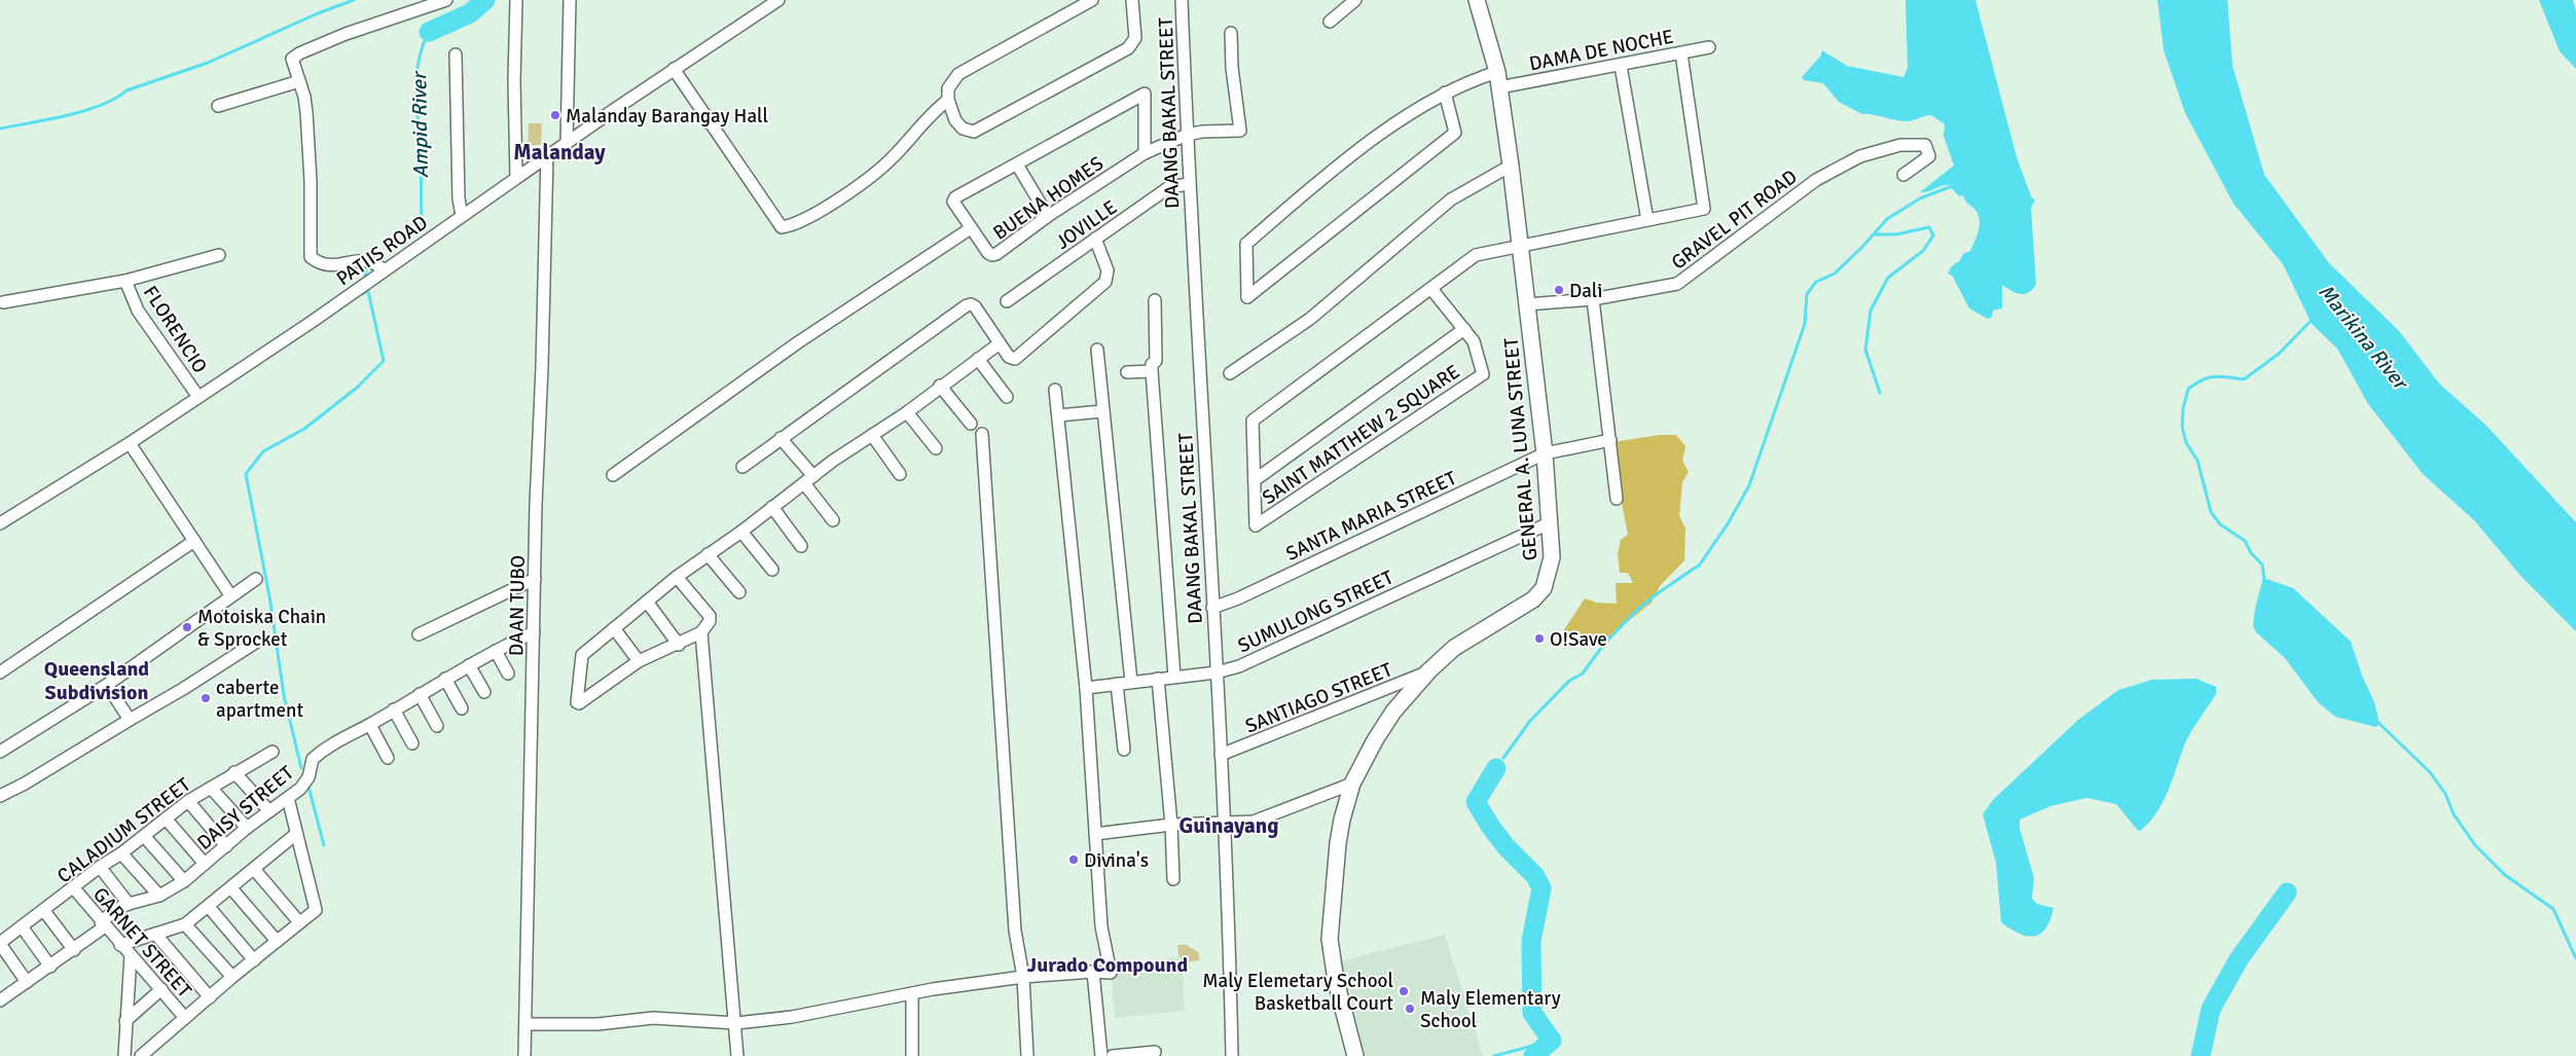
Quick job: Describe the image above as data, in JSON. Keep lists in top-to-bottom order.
{
  "streets": {
    "main road": ["GENERAL A. LUNA STREET"],
    "street": [
      "DAMA DE NOCHE",
      "DAANG BAKAL STREET",
      "BUENA HOMES",
      "GRAVEL PIT ROAD",
      "JOVILLE",
      "PATIIS ROAD",
      "FLORENCIO",
      "SAINT MATTHEW 2 SQUARE",
      "SANTA MARIA STREET",
      "DAAN TUBO",
      "SUMULONG STREET",
      "SANTIAGO STREET",
      "DAISY STREET",
      "CALADIUM STREET",
      "GARNET STREET"
    ]
  },
  "crossings": [
    ["DAMA DE NOCHE", "SAINT MATTHEW 2 SQUARE"],
    ["DAMA DE NOCHE", "GENERAL A. LUNA STREET"],
    ["DAANG BAKAL STREET", "BUENA HOMES"],
    ["DAANG BAKAL STREET", "JOVILLE"],
    ["DAANG BAKAL STREET", "SANTA MARIA STREET"],
    ["DAANG BAKAL STREET", "SUMULONG STREET"],
    ["DAANG BAKAL STREET", "SANTIAGO STREET"],
    ["GRAVEL PIT ROAD", "GENERAL A. LUNA STREET"],
    ["PATIIS ROAD", "FLORENCIO"],
    ["PATIIS ROAD", "DAAN TUBO"],
    ["SAINT MATTHEW 2 SQUARE", "GENERAL A. LUNA STREET"],
    ["GENERAL A. LUNA STREET", "SANTA MARIA STREET"],
    ["GENERAL A. LUNA STREET", "SUMULONG STREET"],
    ["GENERAL A. LUNA STREET", "SANTIAGO STREET"],
    ["DAAN TUBO", "DAISY STREET"],
    ["DAISY STREET", "GARNET STREET"],
    ["CALADIUM STREET", "GARNET STREET"]
  ],
  "districts": [
    "Malanday",
    "Queensland Subdivision",
    "Guinayang",
    "Jurado Compound"
  ],
  "water": ["Ampid River", "Marikina River"],
  "places": [
    "Malanday Barangay Hall",
    "Dali",
    "Motoiska Chain & Sprocket",
    "O!Save",
    "caberte apartment",
    "Divina's",
    "Maly Elemetary School Basketball Court",
    "Maly Elementary School"
  ]
}
